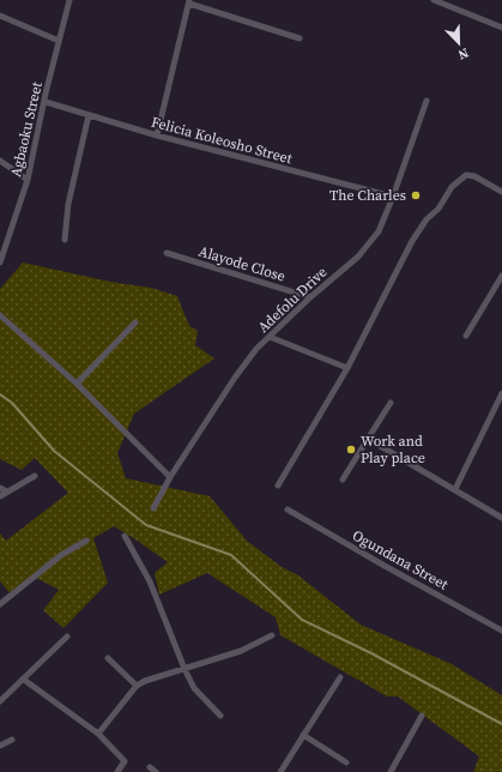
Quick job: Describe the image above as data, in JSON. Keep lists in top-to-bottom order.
{
  "streets": {
    "street": [
      "Agbaoku Street",
      "Felicia Koleosho Street",
      "Alayode Close",
      "Adefolu Drive",
      "Ogundana Street"
    ]
  },
  "crossings": [
    ["Agbaoku Street", "Felicia Koleosho Street"],
    ["Felicia Koleosho Street", "Adefolu Drive"],
    ["Alayode Close", "Adefolu Drive"]
  ],
  "places": ["The Charles", "Work and Play place"],
  "north": "bottom right"
}
